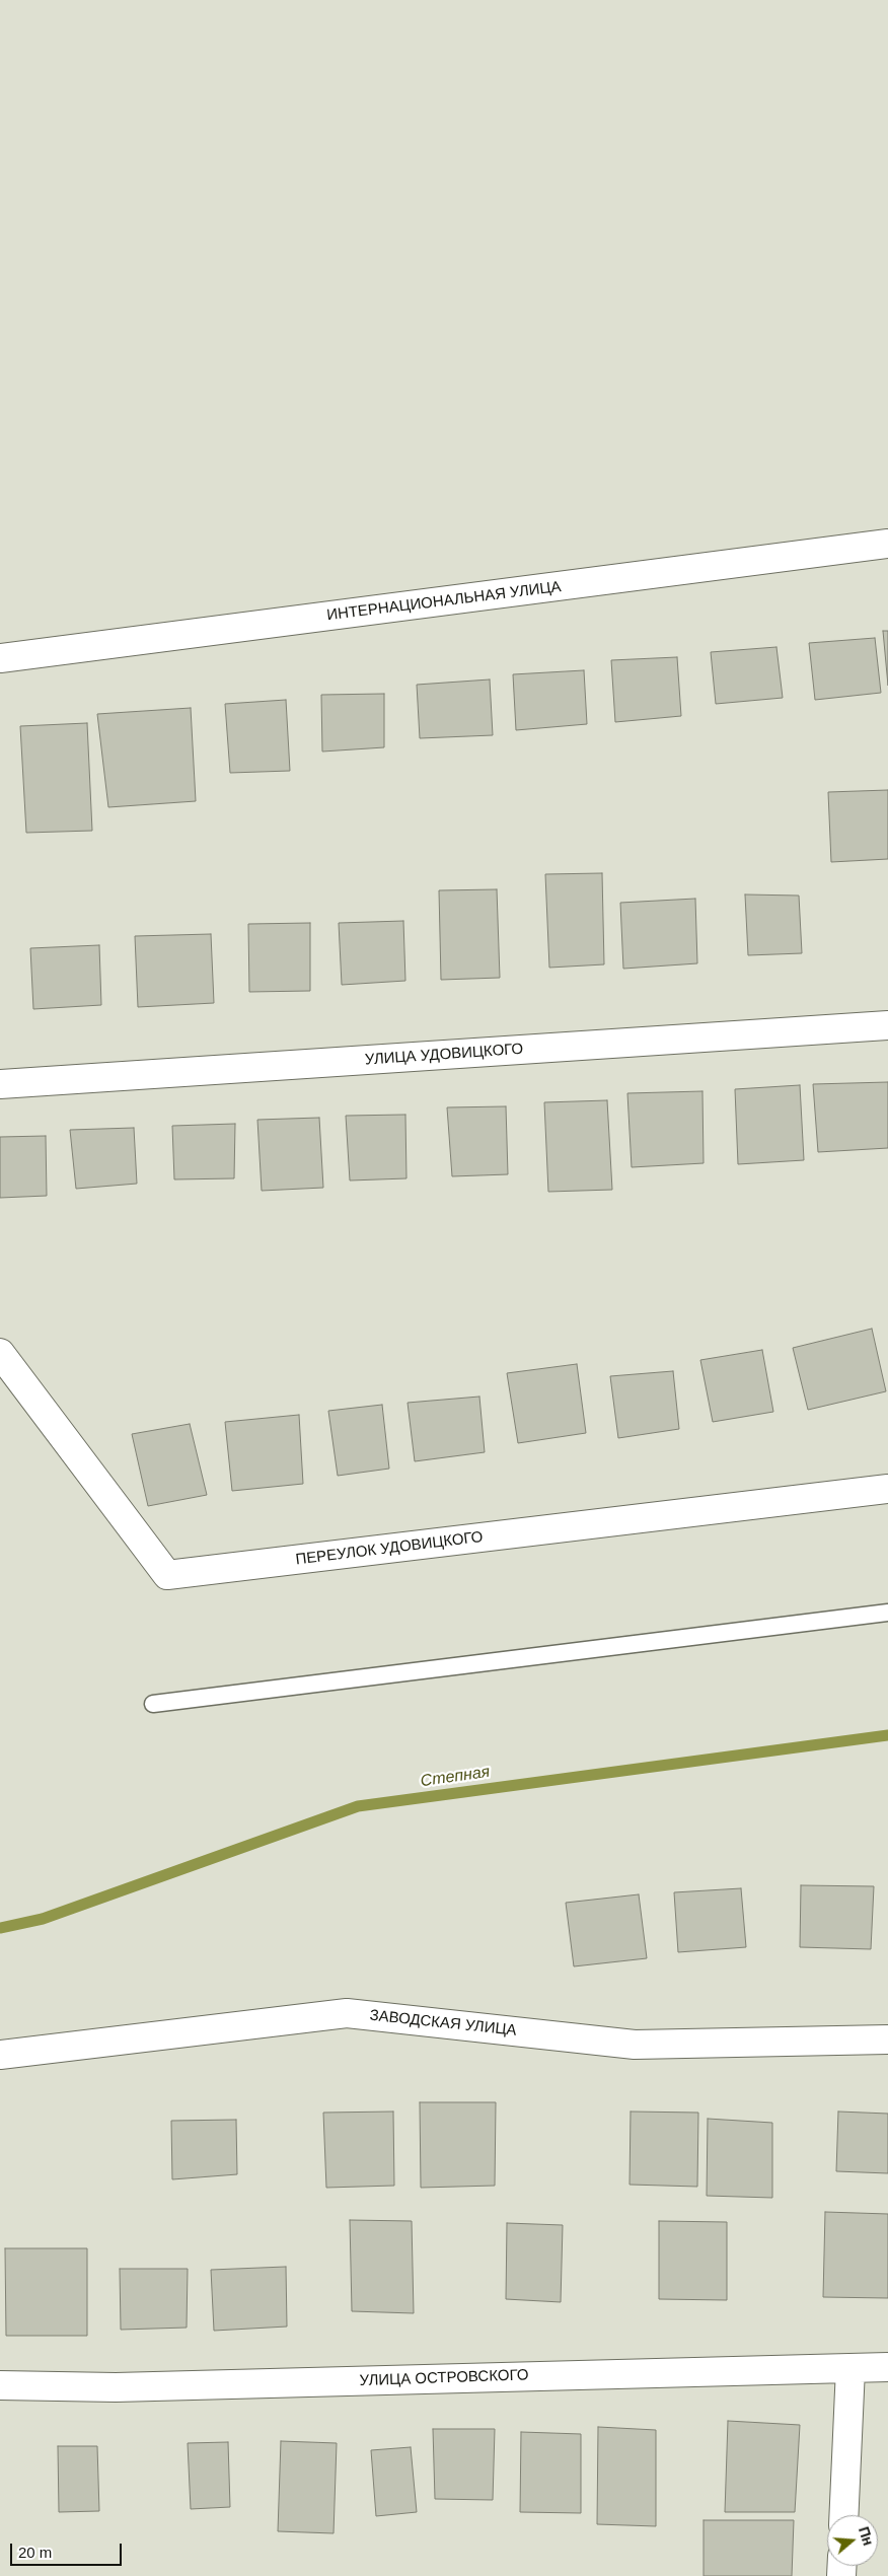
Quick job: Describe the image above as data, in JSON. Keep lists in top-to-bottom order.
{
  "streets": {
    "street": [
      "ИНТЕРНАЦИОНАЛЬНАЯ УЛИЦА",
      "УЛИЦА УДОВИЦКОГО",
      "ПЕРЕУЛОК УДОВИЦКОГО",
      "ЗАВОДСКАЯ УЛИЦА",
      "УЛИЦА ОСТРОВСКОГО"
    ]
  },
  "water": ["Степная"],
  "scale_bar": "20 m",
  "north": "right"
}
